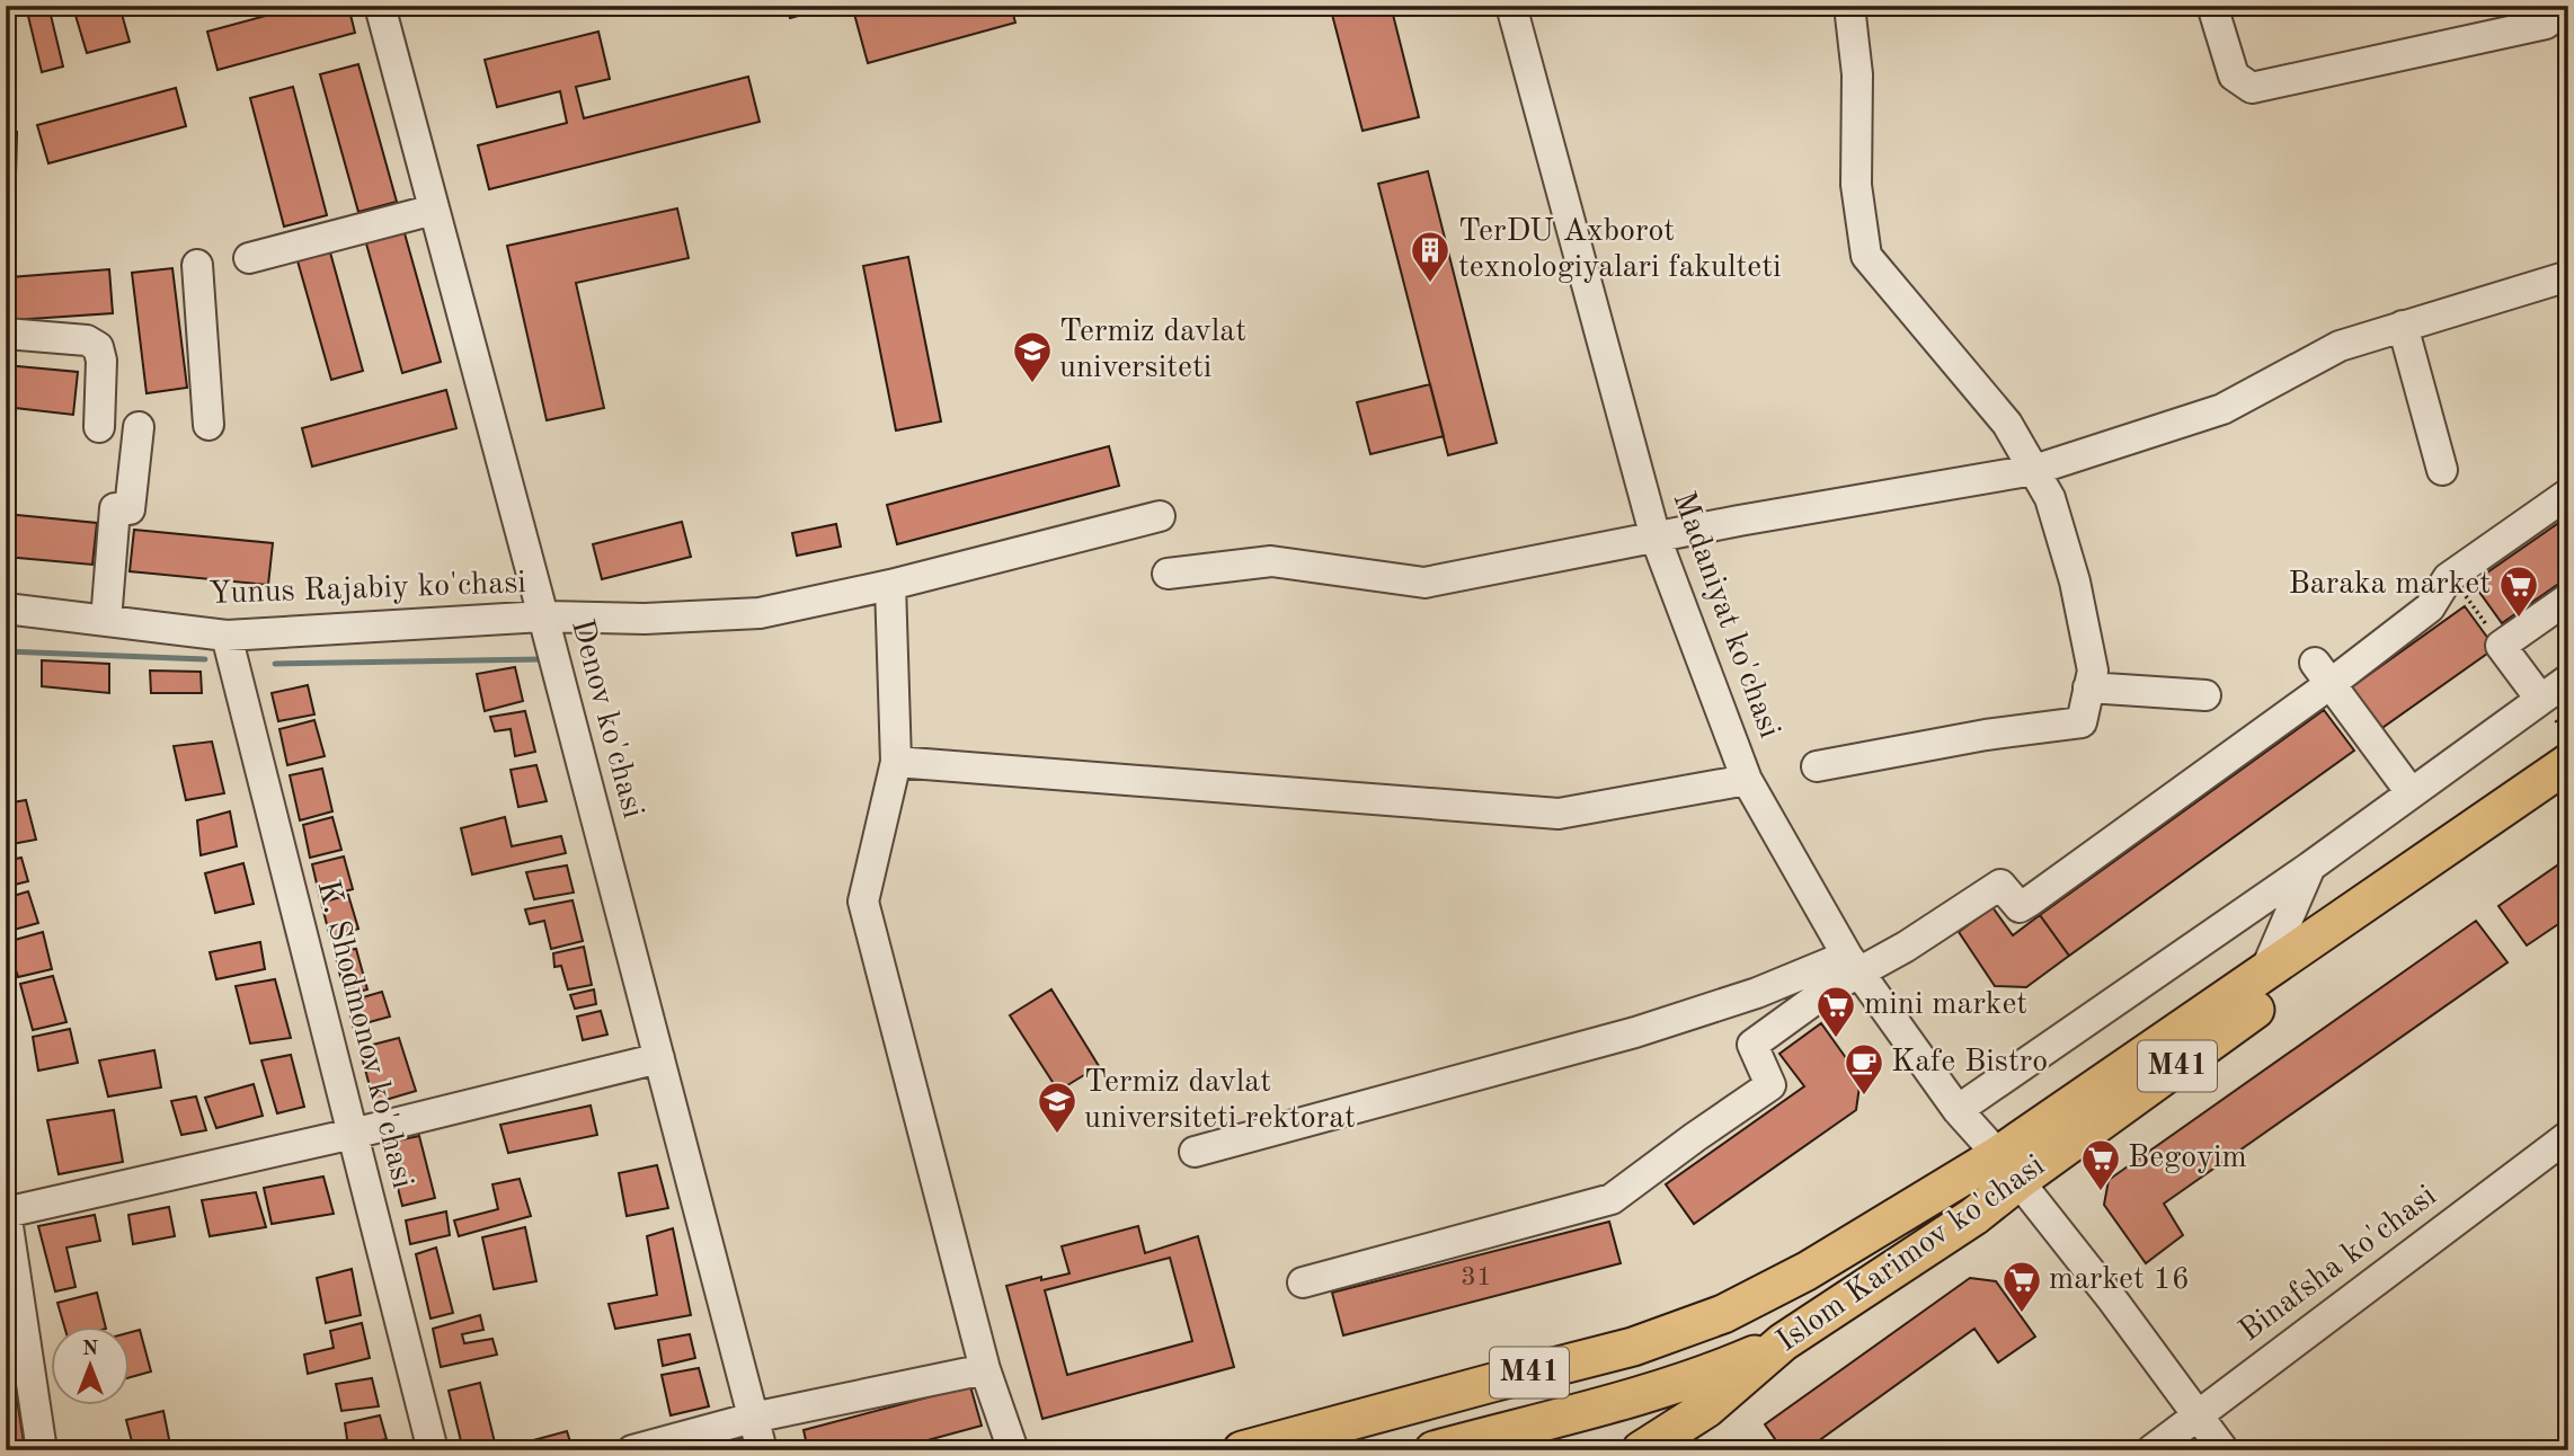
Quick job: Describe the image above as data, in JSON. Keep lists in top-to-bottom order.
{
  "streets": {
    "main road": ["M41", "Islom Karimov ko'chasi"],
    "street": [
      "Yunus Rajabiy ko'chasi",
      "Madaniyat ko'chasi",
      "Denov ko'chasi",
      "K. Shodmonov ko'chasi",
      "Binafsha ko'chasi"
    ]
  },
  "crossings": [
    ["Yunus Rajabiy ko'chasi", "Denov ko'chasi"],
    ["Yunus Rajabiy ko'chasi", "K. Shodmonov ko'chasi"],
    ["Madaniyat ko'chasi", "Islom Karimov ko'chasi"],
    ["Madaniyat ko'chasi", "Binafsha ko'chasi"],
    ["M41", "Islom Karimov ko'chasi"]
  ],
  "places": {
    "building": ["TerDU Axborot texnologiyalari fakulteti"],
    "school or university": ["Termiz davlat universiteti", "Termiz davlat universiteti rektorat"],
    "supermarket": [
      "Baraka market",
      "mini market",
      "Begoyim",
      "market 16"
    ],
    "cafe": ["Kafe Bistro"]
  },
  "house_numbers": ["31"],
  "north": "top"
}
